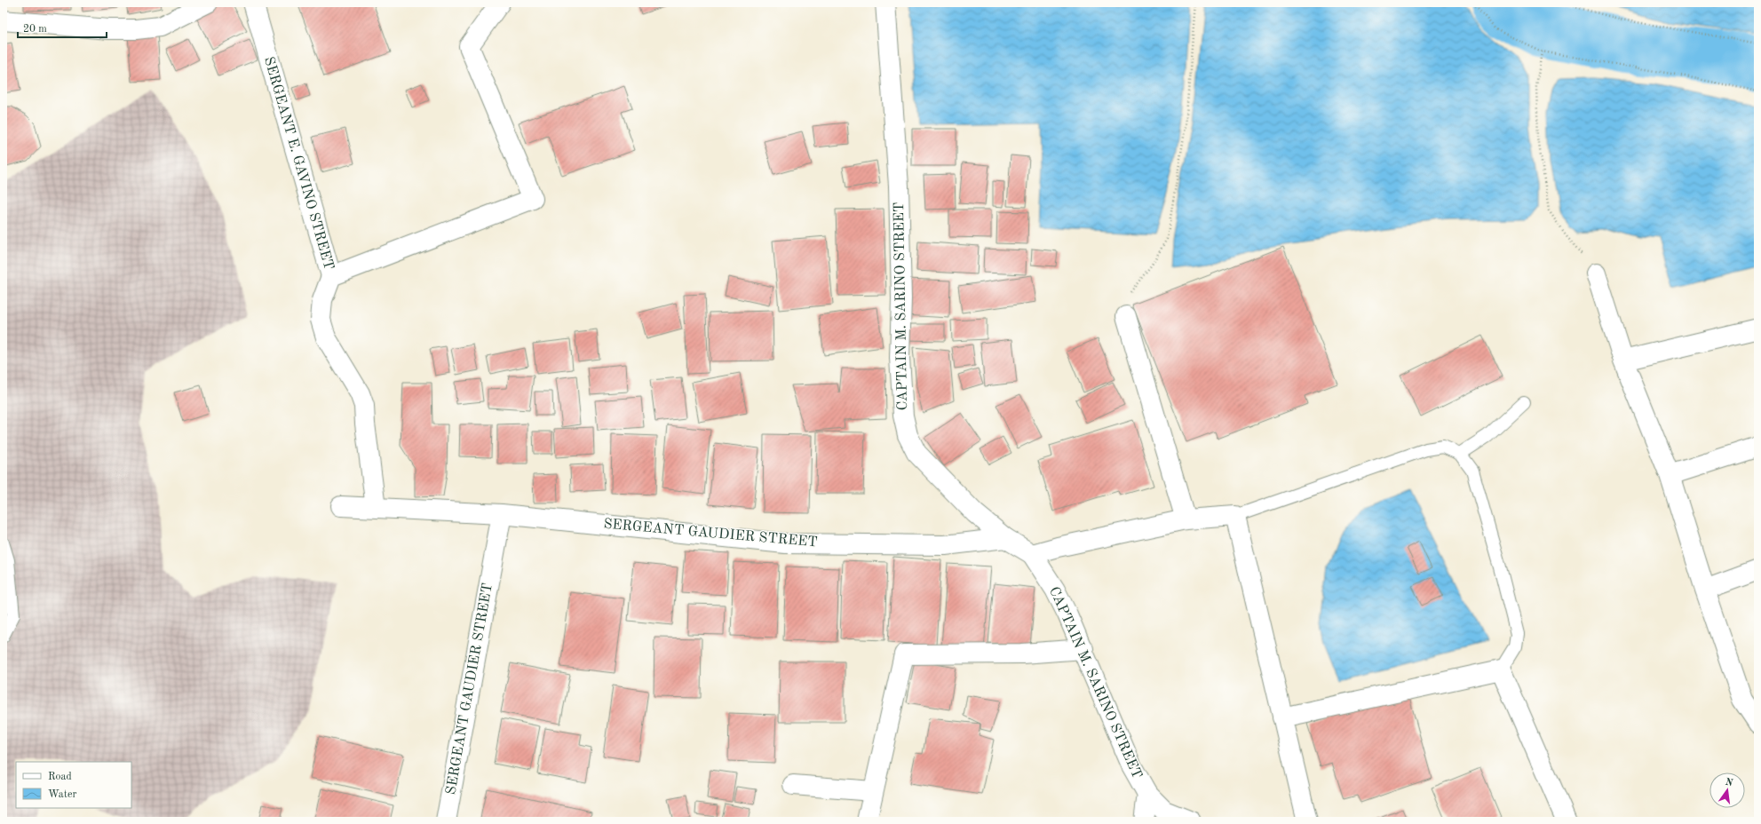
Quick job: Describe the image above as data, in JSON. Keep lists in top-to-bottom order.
{
  "streets": {
    "street": ["SERGEANT E. GAVINO STREET", "CAPTAIN M. SARINO STREET", "SERGEANT GAUDIER STREET"]
  },
  "crossings": [
    ["CAPTAIN M. SARINO STREET", "SERGEANT GAUDIER STREET"]
  ],
  "legend": ["Road", "Water"],
  "scale_bar": "20 m",
  "north": "top"
}
